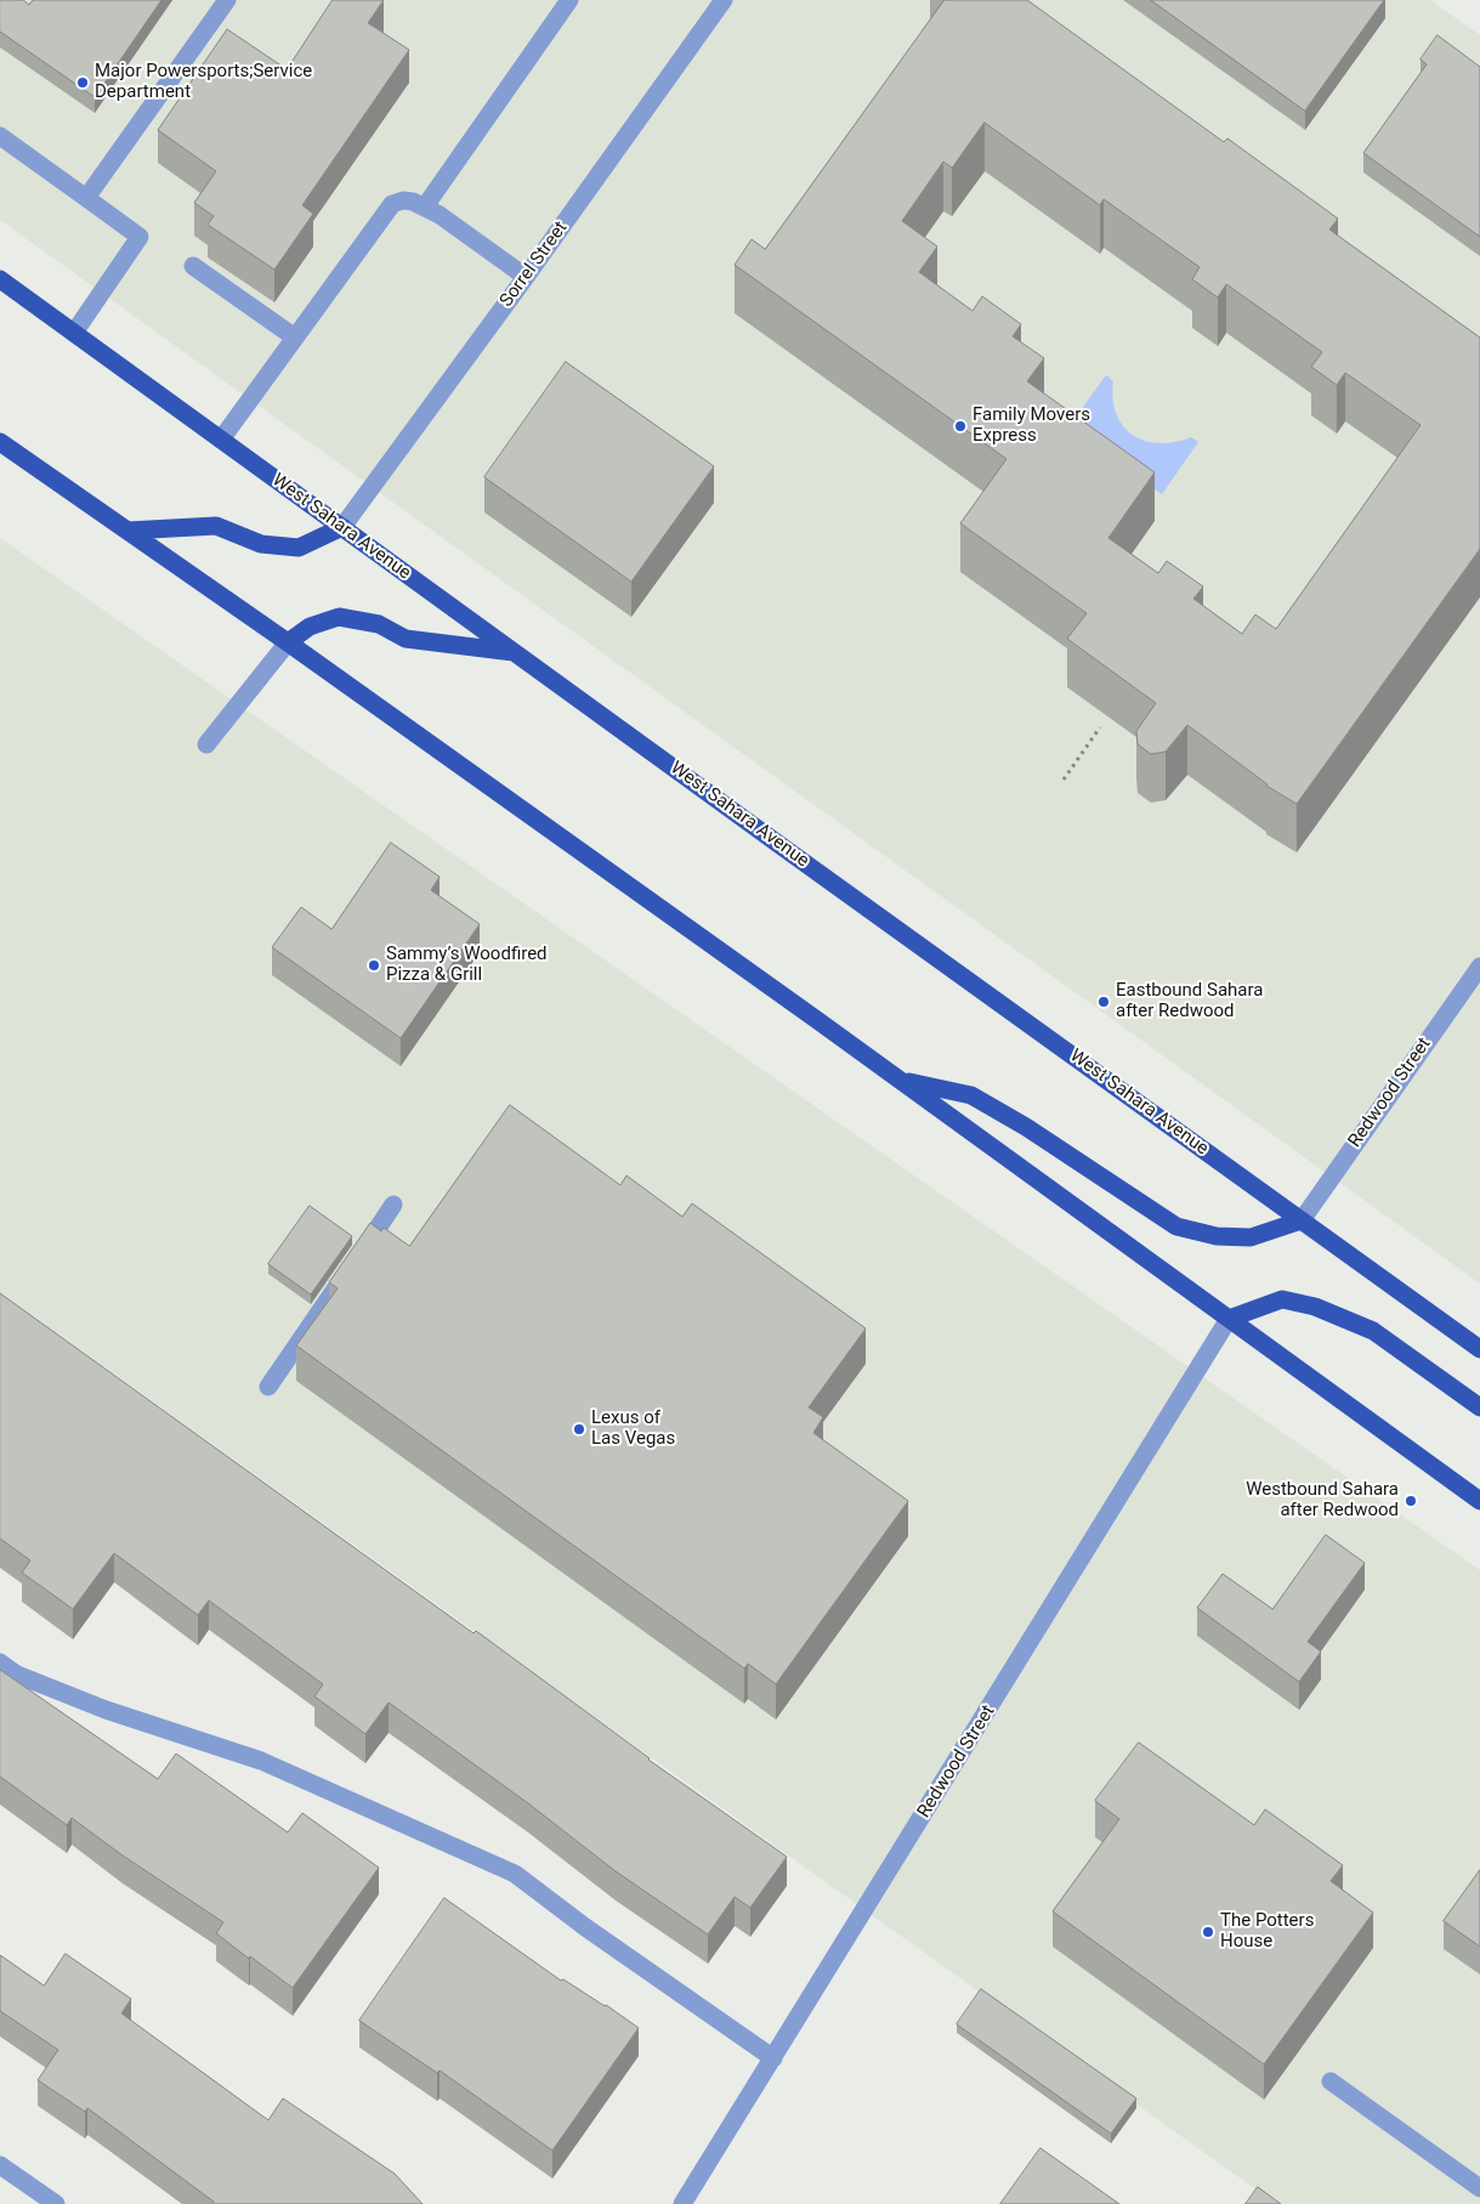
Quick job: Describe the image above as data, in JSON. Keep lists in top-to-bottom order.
{
  "streets": {
    "main road": ["West Sahara Avenue"],
    "street": ["Sorrel Street", "Redwood Street"]
  },
  "crossings": [
    ["Sorrel Street", "West Sahara Avenue"],
    ["West Sahara Avenue", "Redwood Street"]
  ],
  "places": [
    "Major Powersports;Service Department",
    "Family Movers Express",
    "Sammy’s Woodfired Pizza & Grill",
    "Eastbound Sahara after Redwood",
    "Lexus of Las Vegas",
    "Westbound Sahara after Redwood",
    "The Potters House"
  ]
}
